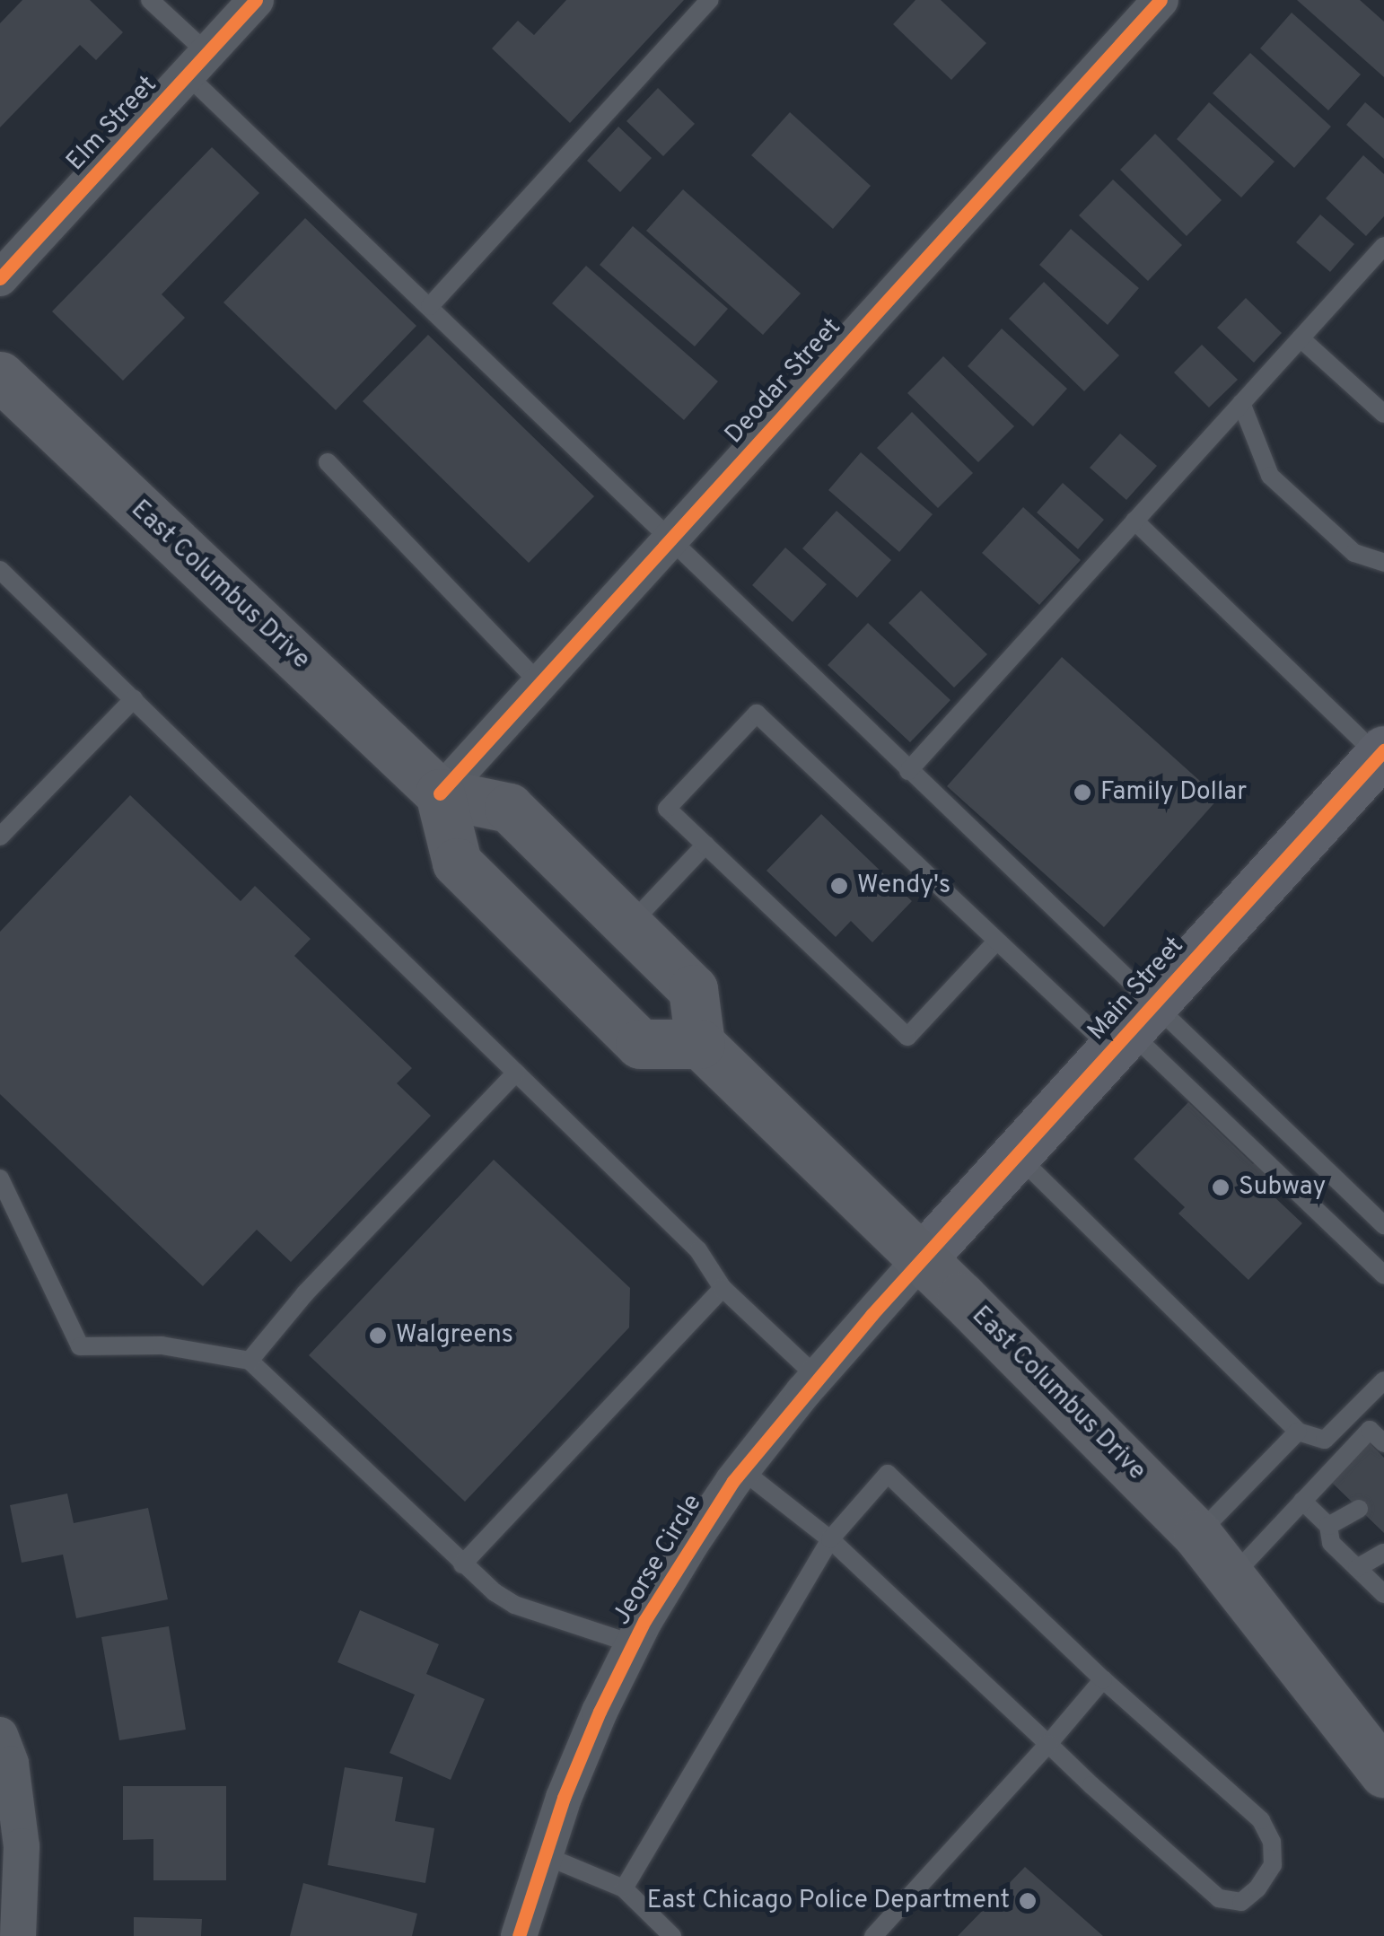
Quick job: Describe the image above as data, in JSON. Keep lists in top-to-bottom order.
{
  "streets": {
    "main road": ["East Columbus Drive"],
    "street": [
      "Elm Street",
      "Deodar Street",
      "Main Street",
      "Jeorse Circle"
    ]
  },
  "crossings": [
    ["Deodar Street", "East Columbus Drive"],
    ["East Columbus Drive", "Main Street"],
    ["East Columbus Drive", "Jeorse Circle"],
    ["Main Street", "Jeorse Circle"]
  ],
  "places": [
    "Family Dollar",
    "Wendy's",
    "Subway",
    "Walgreens",
    "East Chicago Police Department"
  ]
}
